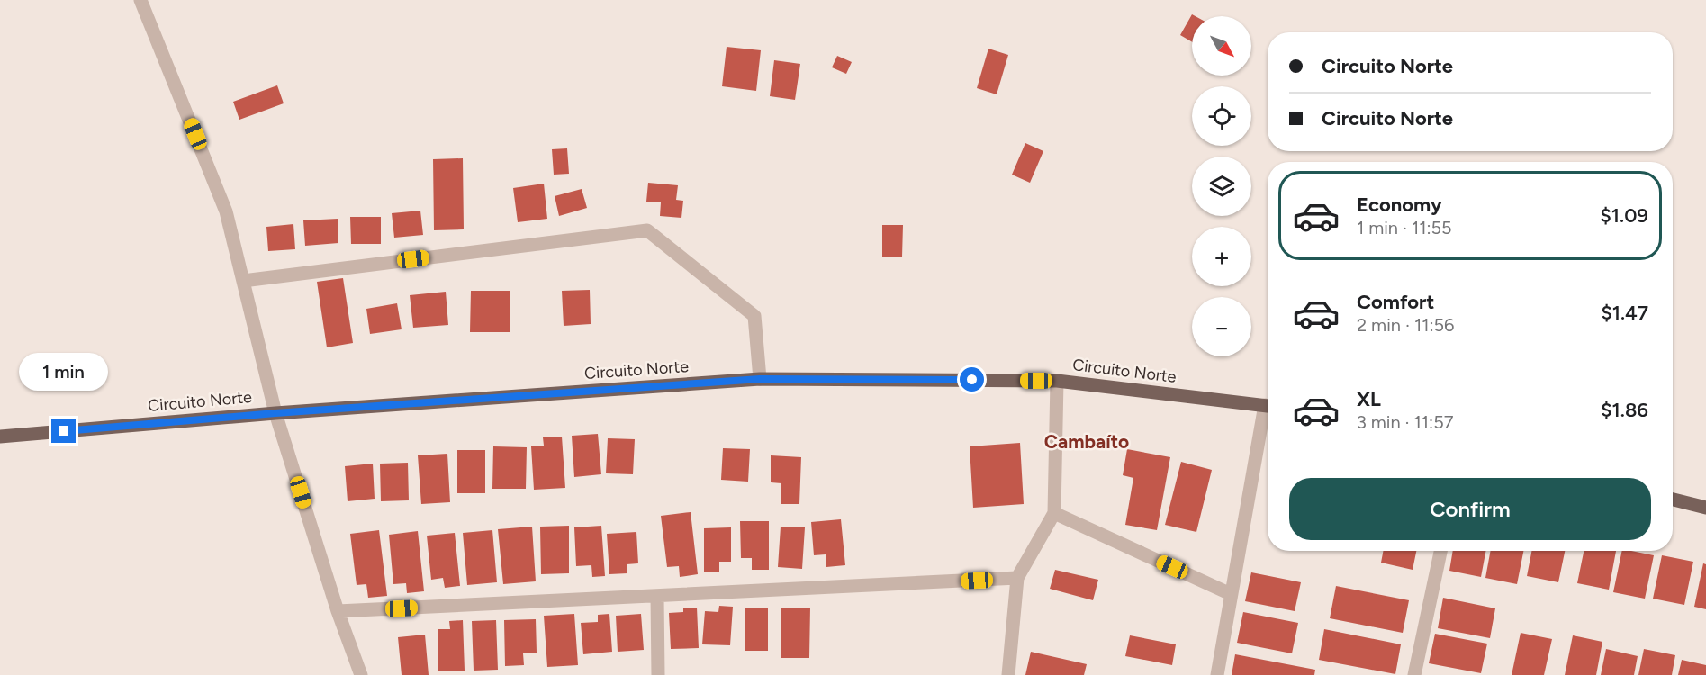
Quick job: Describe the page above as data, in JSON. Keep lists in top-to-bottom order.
{
  "streets": {
    "main road": ["Circuito Norte"]
  },
  "districts": ["Cambaíto"],
  "north": "bottom right",
  "page": {
    "map_buttons": ["+", "−"],
    "banner": ["Circuito Norte", "Circuito Norte"],
    "list": [
      {
        "name": "Economy",
        "note": "1 min · 11:55",
        "value": "$1.09"
      },
      {
        "name": "Comfort",
        "note": "2 min · 11:56",
        "value": "$1.47"
      },
      {
        "name": "XL",
        "note": "3 min · 11:57",
        "value": "$1.86"
      }
    ],
    "bubble": "1 min",
    "buttons": "Confirm"
  }
}
